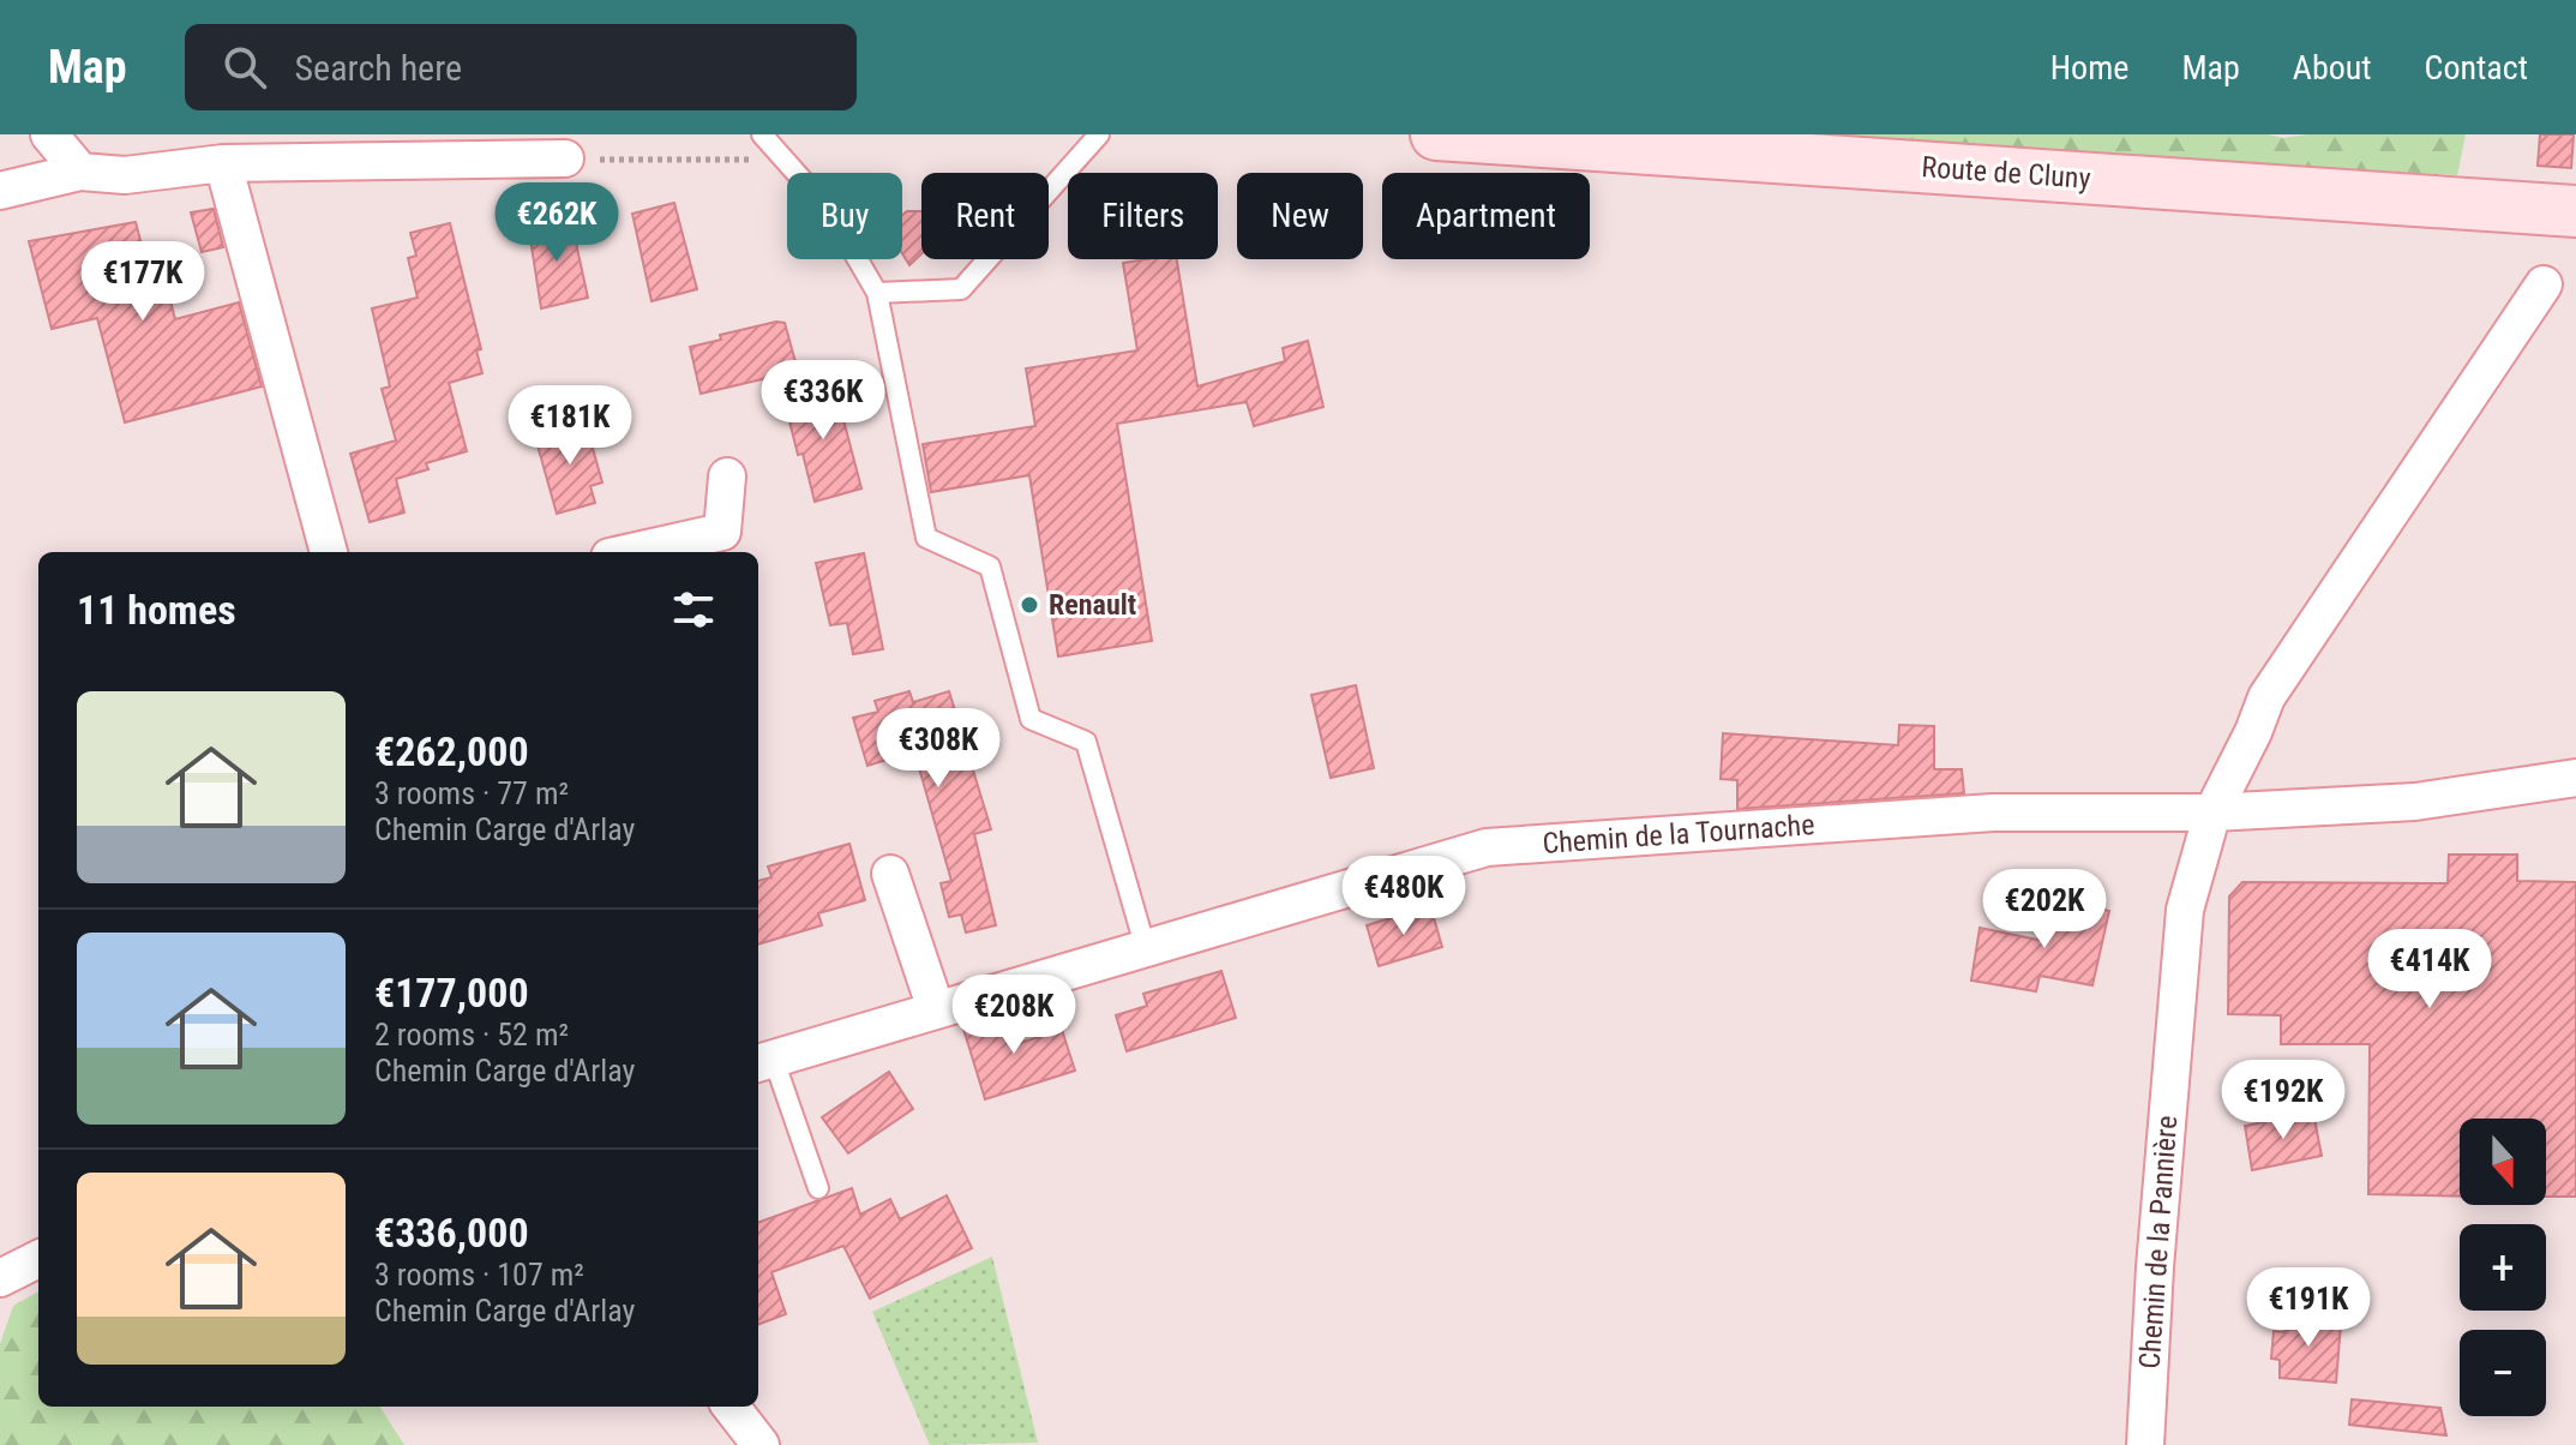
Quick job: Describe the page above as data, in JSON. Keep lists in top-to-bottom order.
{
  "streets": {
    "main road": ["Route de Cluny"],
    "street": ["Chemin de la Tournache", "Chemin de la Pannière"]
  },
  "crossings": [
    ["Chemin de la Tournache", "Chemin de la Pannière"]
  ],
  "places": ["Renault"],
  "north": "bottom",
  "page": {
    "header": "Map",
    "search": "Search here",
    "nav": [
      "Home",
      "Map",
      "About",
      "Contact"
    ],
    "chip": [
      "Buy",
      "Rent",
      "Filters",
      "New",
      "Apartment"
    ],
    "price": [
      "€262K",
      "€177K",
      "€336K",
      "€181K",
      "€308K",
      "€480K",
      "€202K",
      "€414K",
      "€208K",
      "€192K",
      "€191K"
    ],
    "heading": "11 homes",
    "list": [
      {
        "name": "€262,000",
        "note": "3 rooms · 77 m² · Chemin Carge d'Arlay"
      },
      {
        "name": "€177,000",
        "note": "2 rooms · 52 m² · Chemin Carge d'Arlay"
      },
      {
        "name": "€336,000",
        "note": "3 rooms · 107 m² · Chemin Carge d'Arlay"
      }
    ],
    "map_buttons": ["+", "−"]
  }
}
